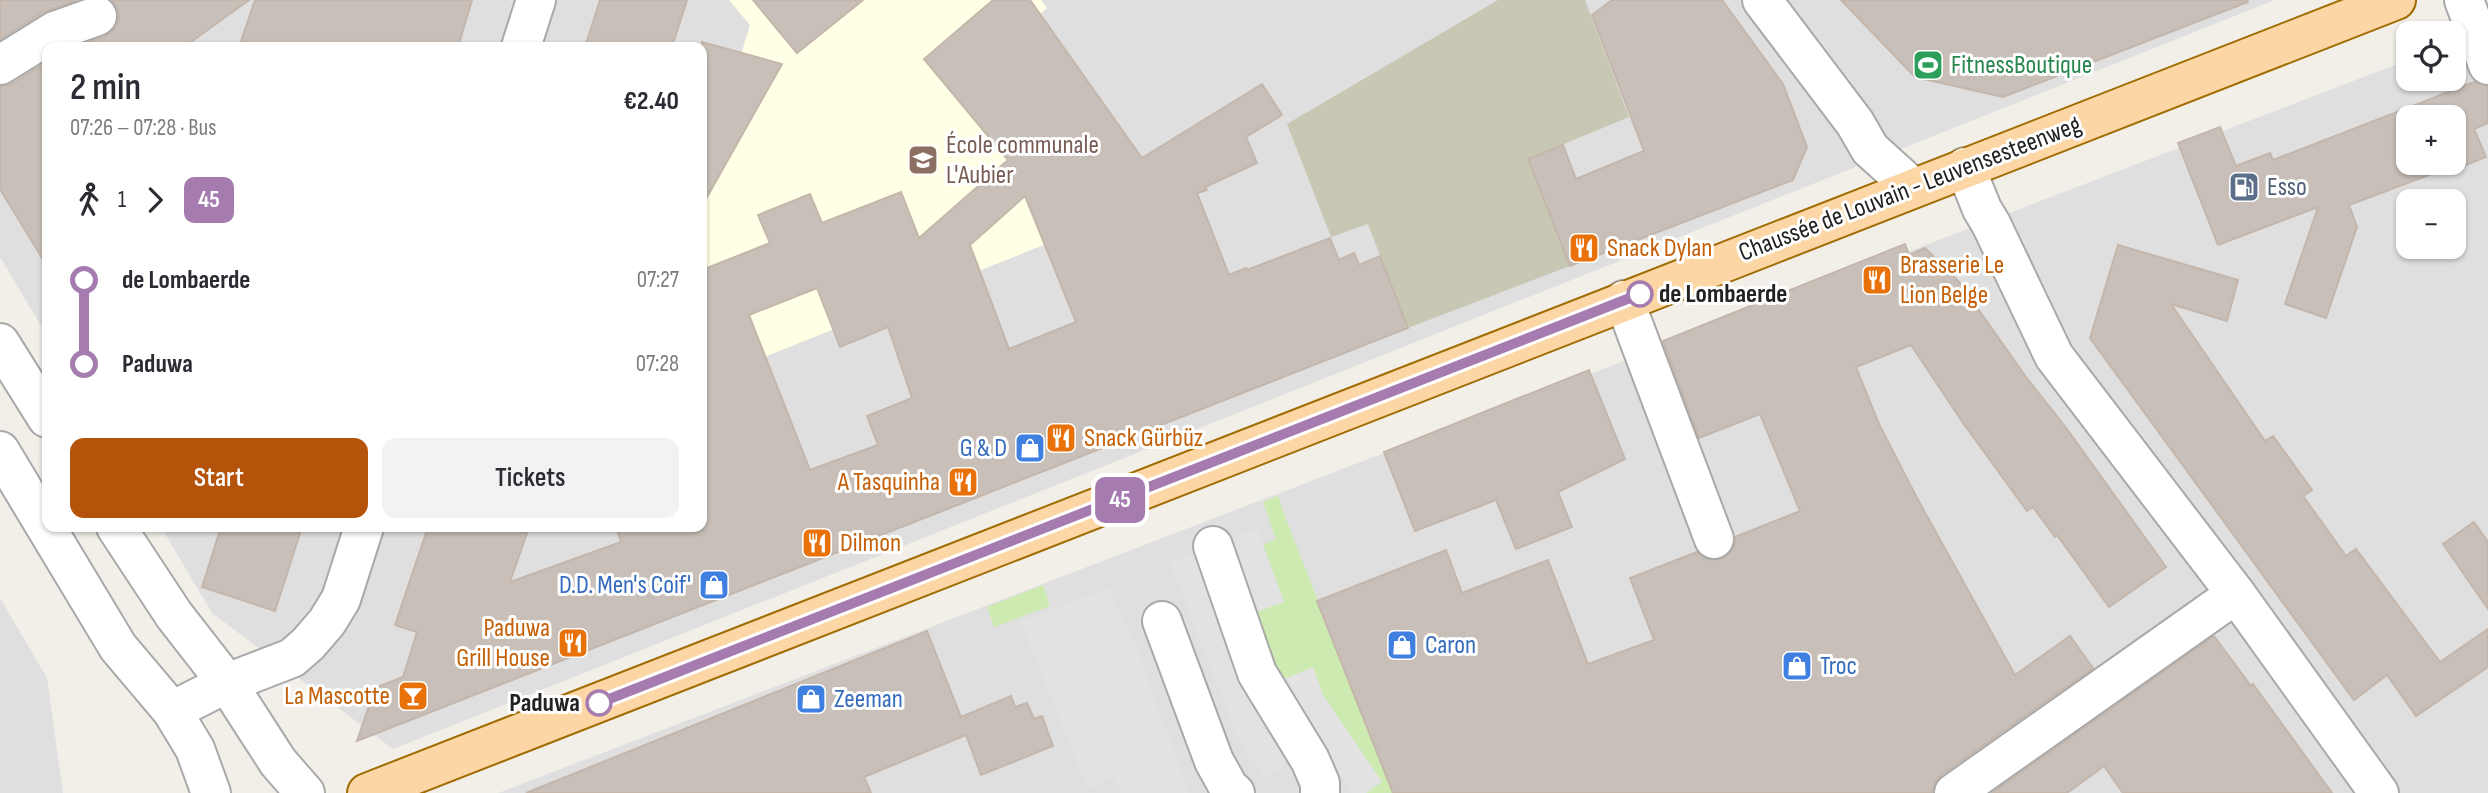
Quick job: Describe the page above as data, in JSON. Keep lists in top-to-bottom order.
{
  "streets": {
    "main road": ["Chaussée de Louvain - Leuvensesteenweg"]
  },
  "places": {
    "sports": ["FitnessBoutique"],
    "school or university": ["École communale L'Aubier"],
    "fuel station": ["Esso"],
    "restaurant": [
      "Snack Dylan",
      "Brasserie Le Lion Belge",
      "Snack Gürbüz",
      "A Tasquinha",
      "Dilmon",
      "Paduwa Grill House"
    ],
    "other": ["de Lombaerde", "Paduwa"],
    "shop": [
      "G & D",
      "D.D. Men's Coif'",
      "Caron",
      "Troc",
      "Zeeman"
    ],
    "bar": ["La Mascotte"]
  },
  "lines": ["bus line 45"],
  "page": {
    "on_map": "45",
    "map_buttons": ["+", "−"],
    "heading": ["2 min", "07:26 – 07:28 · Bus", "€2.40"],
    "legs": ["1", "45"],
    "list": [
      {
        "name": "de Lombaerde",
        "value": "07:27"
      },
      {
        "name": "Paduwa",
        "value": "07:28"
      }
    ],
    "buttons": ["Start", "Tickets"]
  }
}
